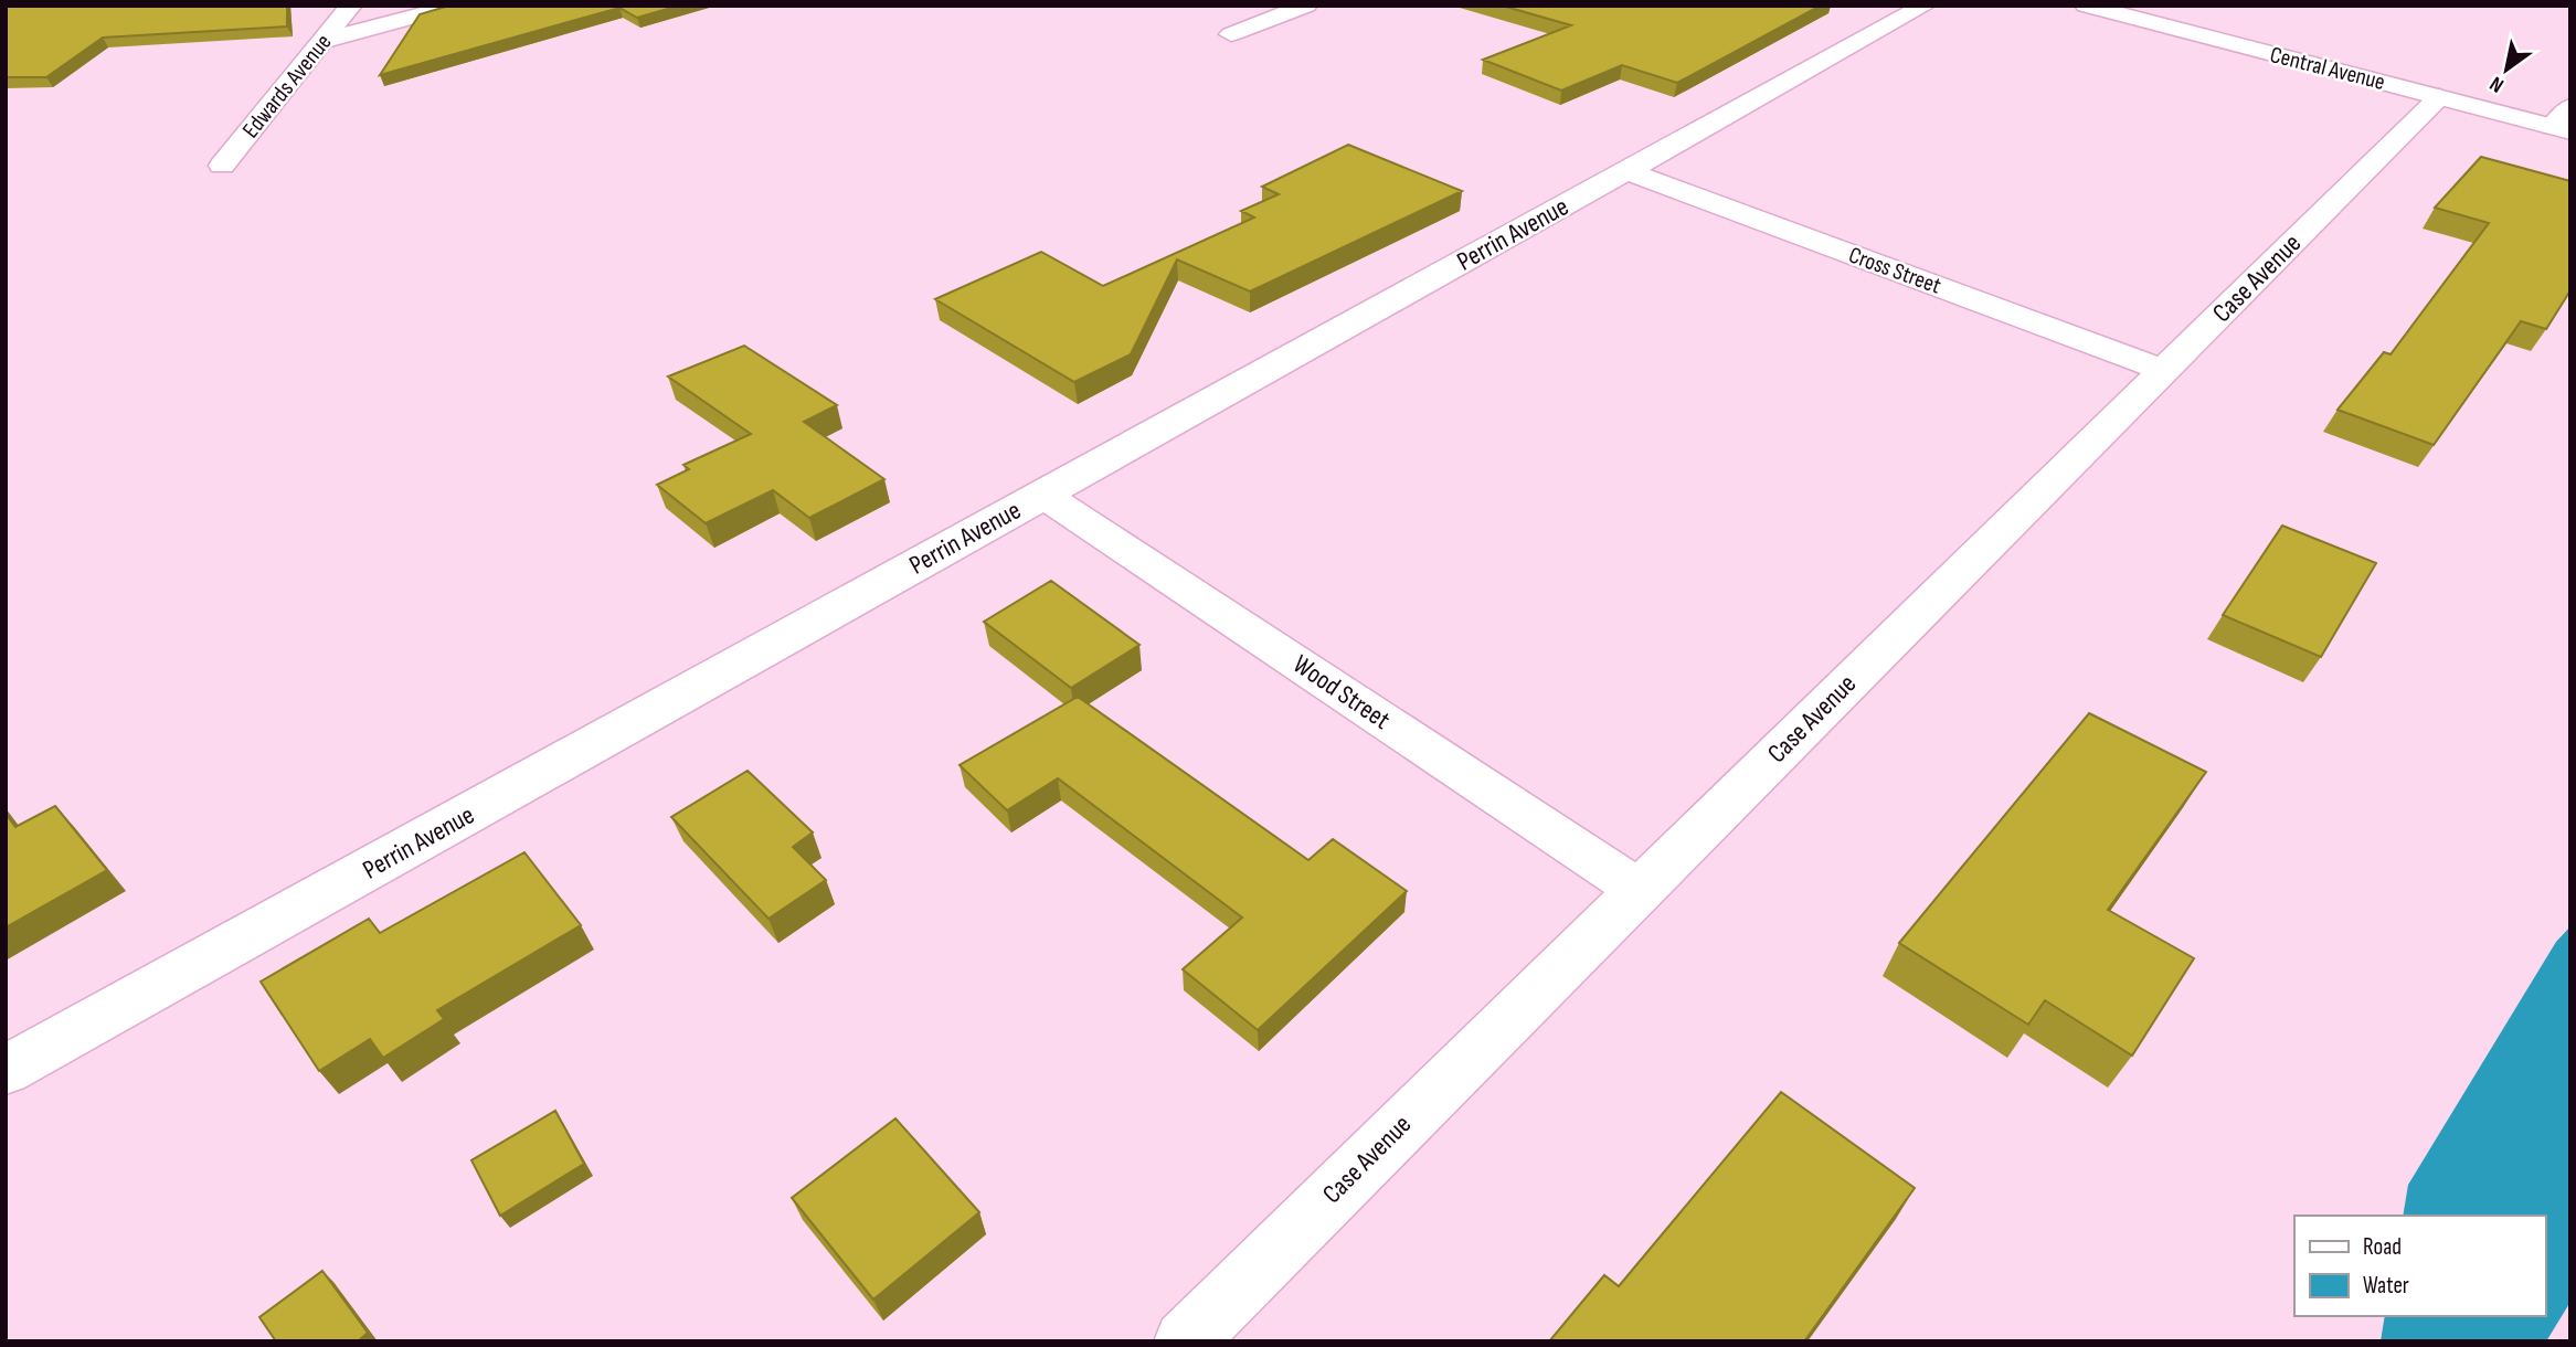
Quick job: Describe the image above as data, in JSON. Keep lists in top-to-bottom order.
{
  "streets": {
    "street": [
      "Central Avenue",
      "Edwards Avenue",
      "Perrin Avenue",
      "Cross Street",
      "Case Avenue",
      "Wood Street"
    ]
  },
  "crossings": [
    ["Central Avenue", "Case Avenue"],
    ["Perrin Avenue", "Cross Street"],
    ["Perrin Avenue", "Wood Street"],
    ["Cross Street", "Case Avenue"],
    ["Case Avenue", "Wood Street"]
  ],
  "legend": ["Road", "Water"],
  "north": "bottom left"
}
